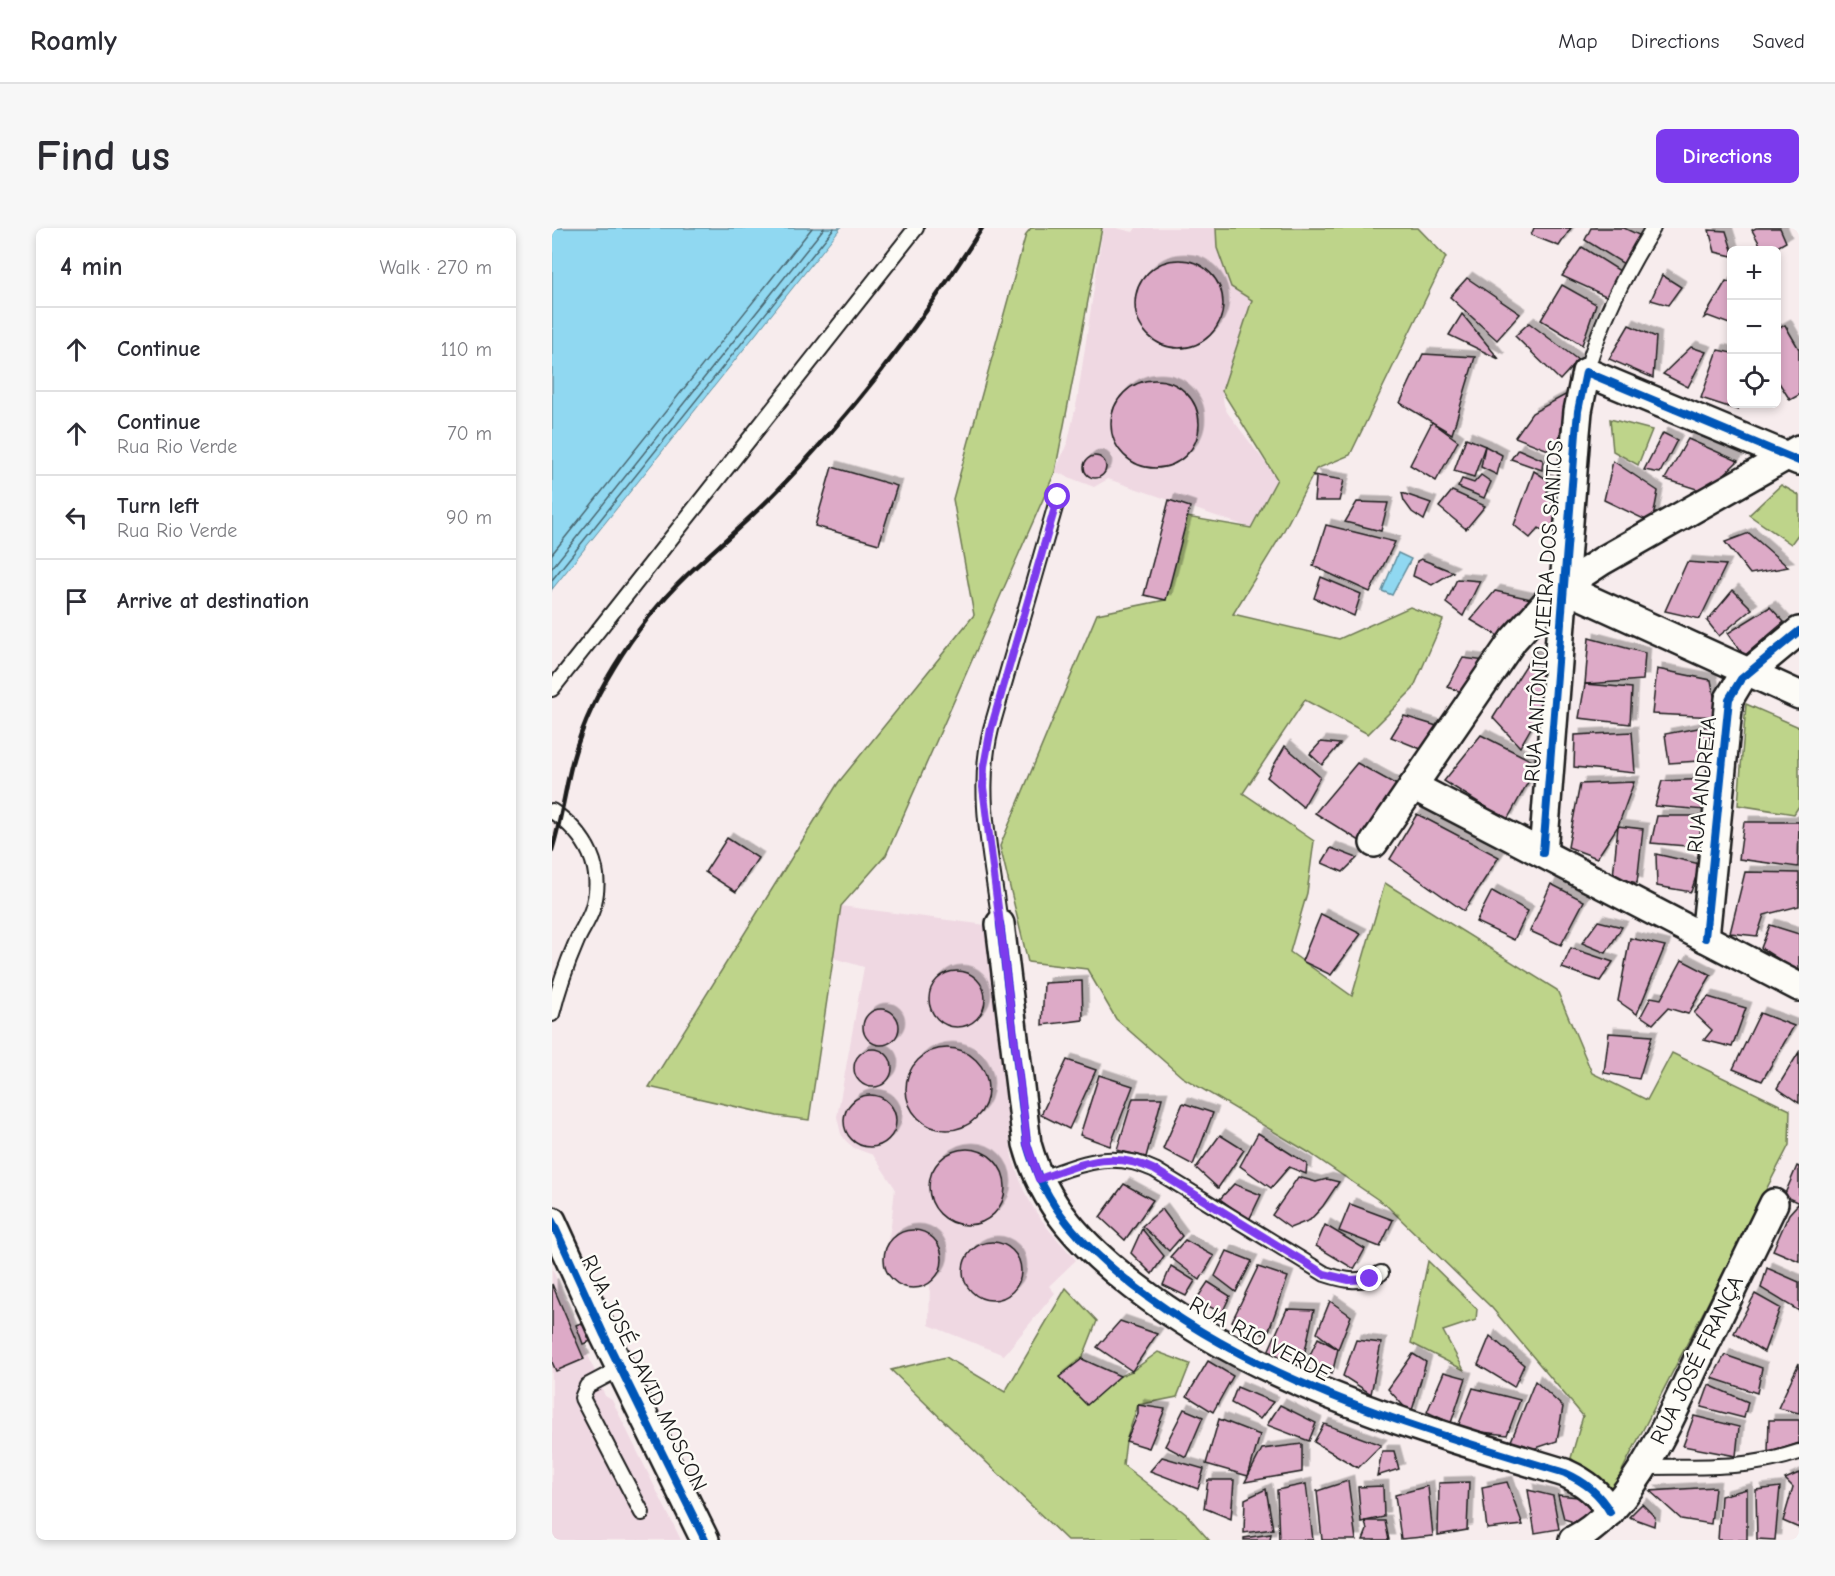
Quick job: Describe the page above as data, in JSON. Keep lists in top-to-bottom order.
{
  "streets": {
    "street": [
      "RUA ANTÔNIO VIEIRA DOS SANTOS",
      "RUA ANDREIA",
      "RUA RIO VERDE",
      "RUA JOSÉ FRANÇA",
      "RUA JOSÉ DAVID MOSCON"
    ]
  },
  "crossings": [
    ["RUA RIO VERDE", "RUA JOSÉ FRANÇA"]
  ],
  "page": {
    "header": "Roamly",
    "nav": ["Map", "Directions", "Saved"],
    "buttons": "Directions",
    "title": "Find us",
    "heading": ["4 min", "Walk · 270 m"],
    "map_buttons": ["+", "−"],
    "list": [
      ["Continue", "110 m"],
      ["Continue", "Rua Rio Verde", "70 m"],
      ["Turn left", "Rua Rio Verde", "90 m"],
      "Arrive at destination"
    ]
  }
}
